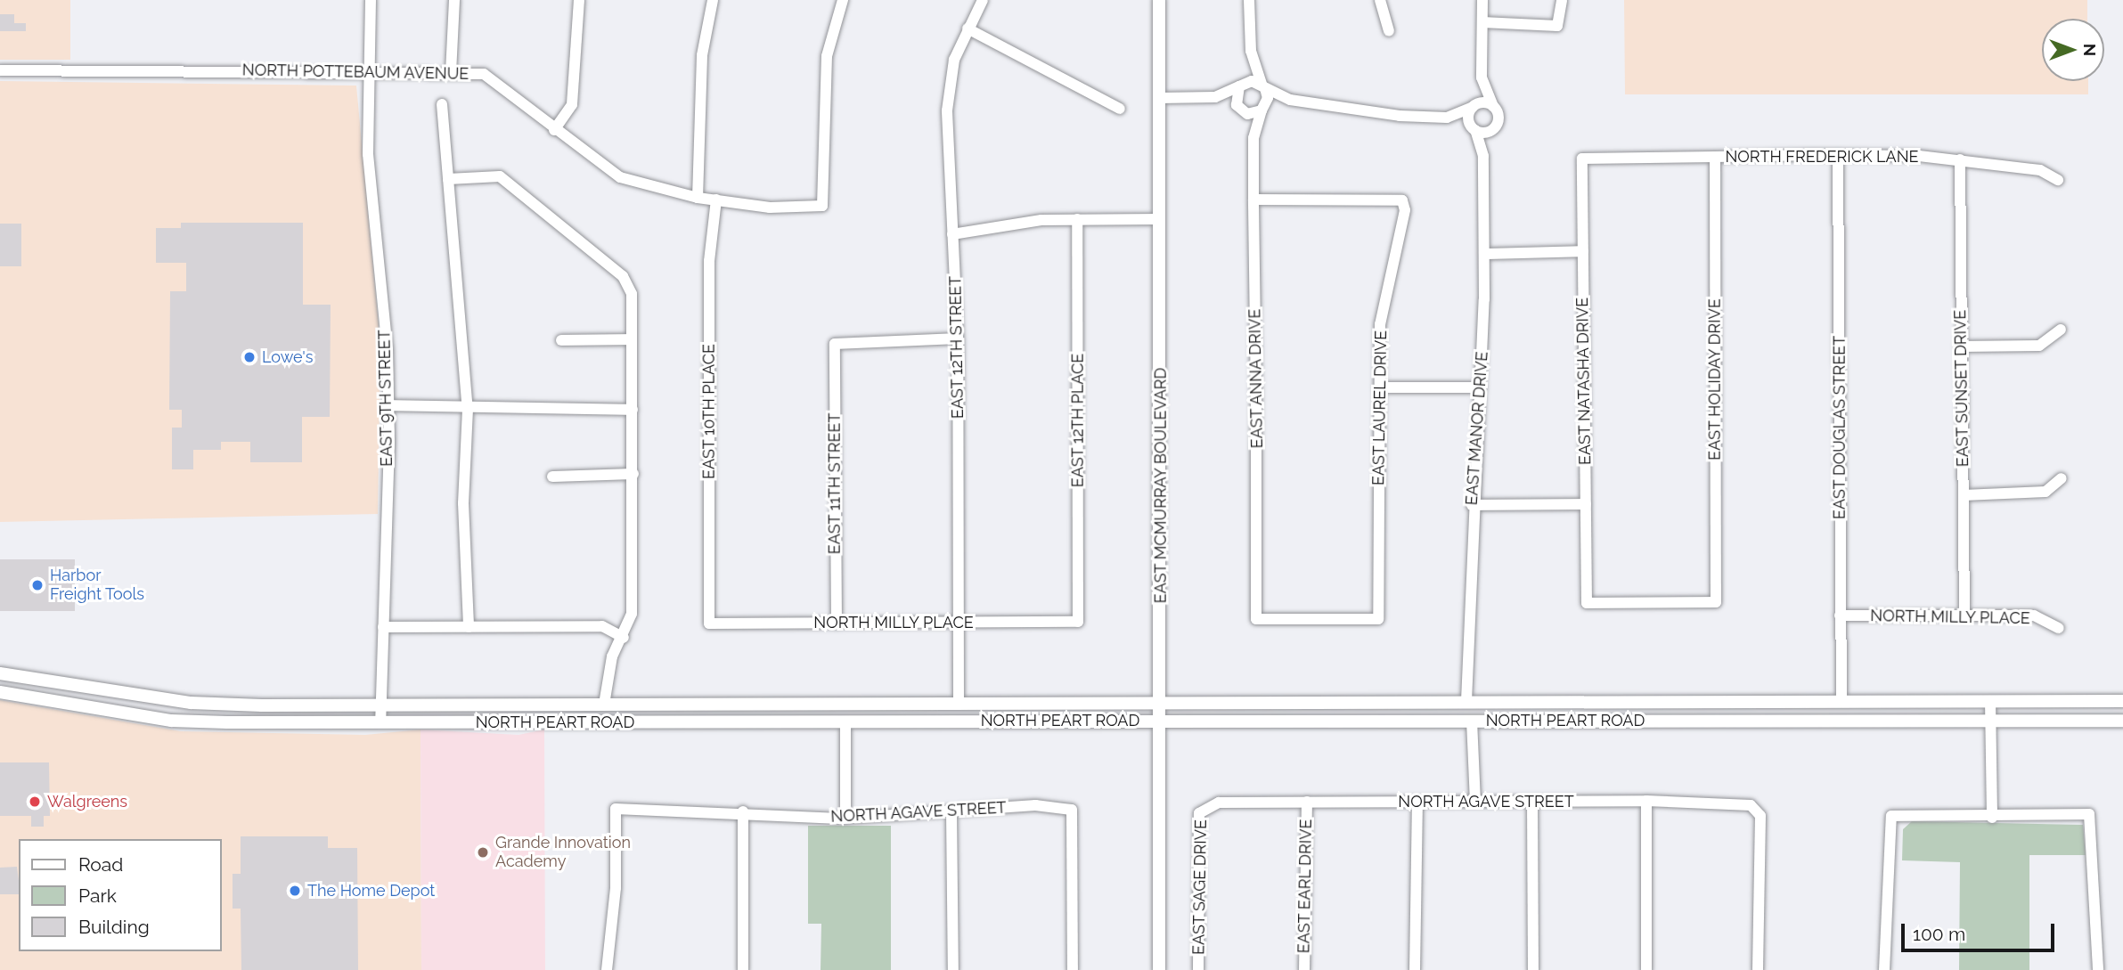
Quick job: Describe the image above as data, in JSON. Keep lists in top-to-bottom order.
{
  "streets": {
    "street": [
      "NORTH POTTEBAUM AVENUE",
      "NORTH FREDERICK LANE",
      "EAST 12TH STREET",
      "EAST ANNA DRIVE",
      "EAST HOLIDAY DRIVE",
      "EAST NATASHA DRIVE",
      "EAST SUNSET DRIVE",
      "EAST 9TH STREET",
      "EAST LAUREL DRIVE",
      "EAST 10TH PLACE",
      "EAST 12TH PLACE",
      "EAST DOUGLAS STREET",
      "EAST MANOR DRIVE",
      "EAST 11TH STREET",
      "EAST MCMURRAY BOULEVARD",
      "NORTH MILLY PLACE",
      "NORTH PEART ROAD",
      "NORTH AGAVE STREET",
      "EAST EARL DRIVE",
      "EAST SAGE DRIVE"
    ]
  },
  "crossings": [
    ["NORTH POTTEBAUM AVENUE", "EAST 9TH STREET"],
    ["NORTH POTTEBAUM AVENUE", "EAST 10TH PLACE"],
    ["NORTH FREDERICK LANE", "EAST HOLIDAY DRIVE"],
    ["NORTH FREDERICK LANE", "EAST NATASHA DRIVE"],
    ["NORTH FREDERICK LANE", "EAST SUNSET DRIVE"],
    ["NORTH FREDERICK LANE", "EAST DOUGLAS STREET"],
    ["EAST 12TH STREET", "EAST 11TH STREET"],
    ["EAST 12TH STREET", "NORTH MILLY PLACE"],
    ["EAST 12TH STREET", "NORTH PEART ROAD"],
    ["EAST ANNA DRIVE", "EAST LAUREL DRIVE"],
    ["EAST HOLIDAY DRIVE", "EAST NATASHA DRIVE"],
    ["EAST SUNSET DRIVE", "NORTH MILLY PLACE"],
    ["EAST 9TH STREET", "NORTH PEART ROAD"],
    ["EAST 10TH PLACE", "NORTH MILLY PLACE"],
    ["EAST 12TH PLACE", "NORTH MILLY PLACE"],
    ["EAST DOUGLAS STREET", "NORTH MILLY PLACE"],
    ["EAST DOUGLAS STREET", "NORTH PEART ROAD"],
    ["EAST MANOR DRIVE", "NORTH PEART ROAD"],
    ["EAST 11TH STREET", "NORTH MILLY PLACE"],
    ["EAST MCMURRAY BOULEVARD", "NORTH PEART ROAD"],
    ["NORTH AGAVE STREET", "EAST EARL DRIVE"],
    ["NORTH AGAVE STREET", "EAST SAGE DRIVE"]
  ],
  "places": [
    "Lowe's",
    "Harbor Freight Tools",
    "Walgreens",
    "Grande Innovation Academy",
    "The Home Depot"
  ],
  "legend": ["Road", "Park", "Building"],
  "scale_bar": "100 m",
  "north": "right"
}
